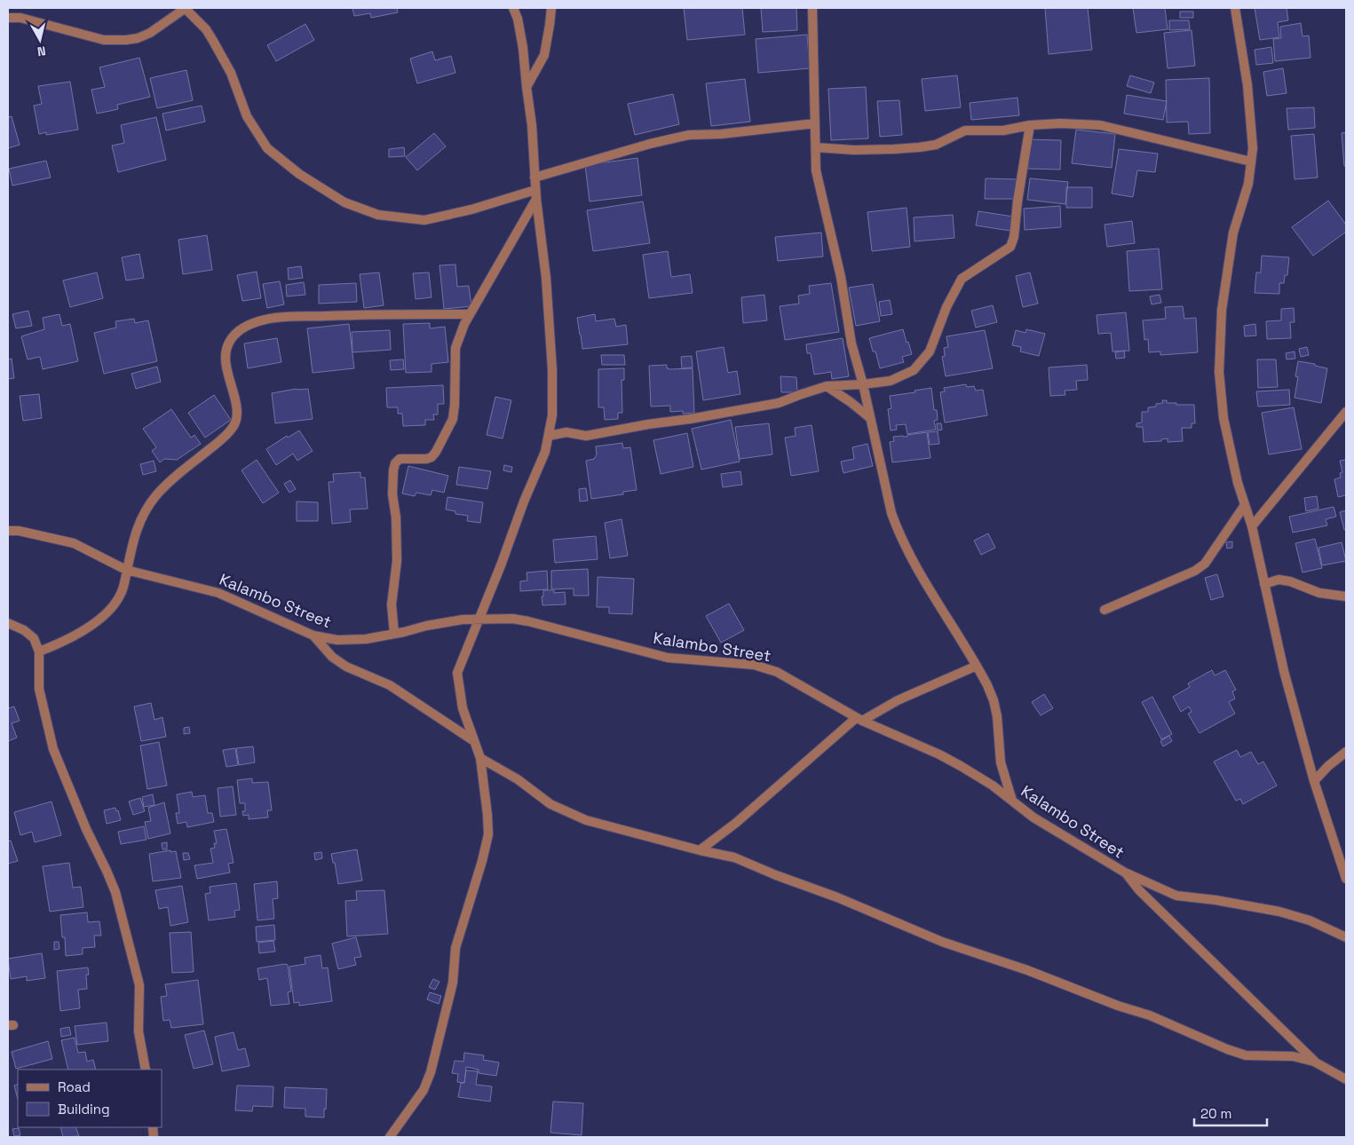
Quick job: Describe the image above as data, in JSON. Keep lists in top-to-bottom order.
{
  "streets": {
    "street": ["Kalambo Street"]
  },
  "legend": ["Road", "Building"],
  "scale_bar": "20 m",
  "north": "bottom"
}
